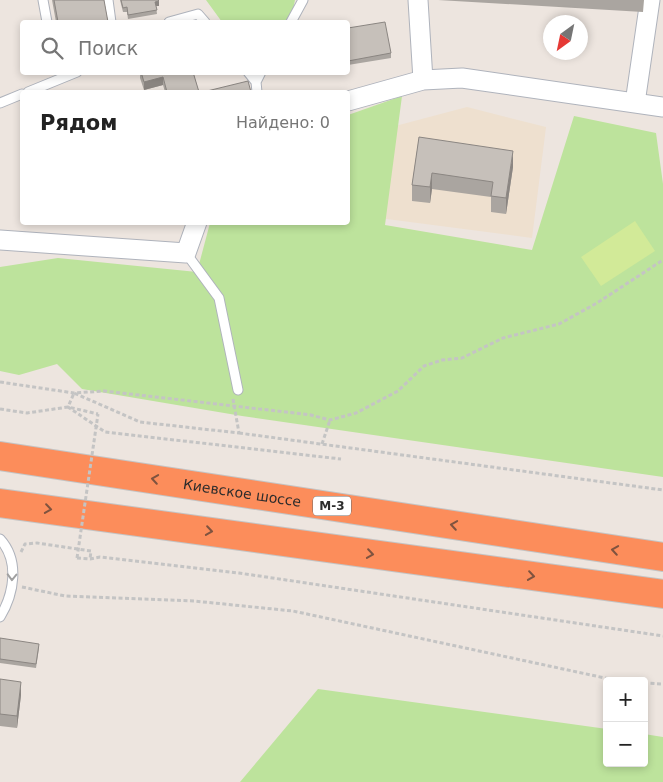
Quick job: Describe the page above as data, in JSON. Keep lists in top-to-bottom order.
{
  "streets": {
    "highway": ["Киевское шоссе", "М-3"]
  },
  "north": "bottom left",
  "page": {
    "search": "Поиск",
    "heading": ["Рядом", "Найдено: 0"],
    "map_buttons": ["+", "−"]
  }
}
